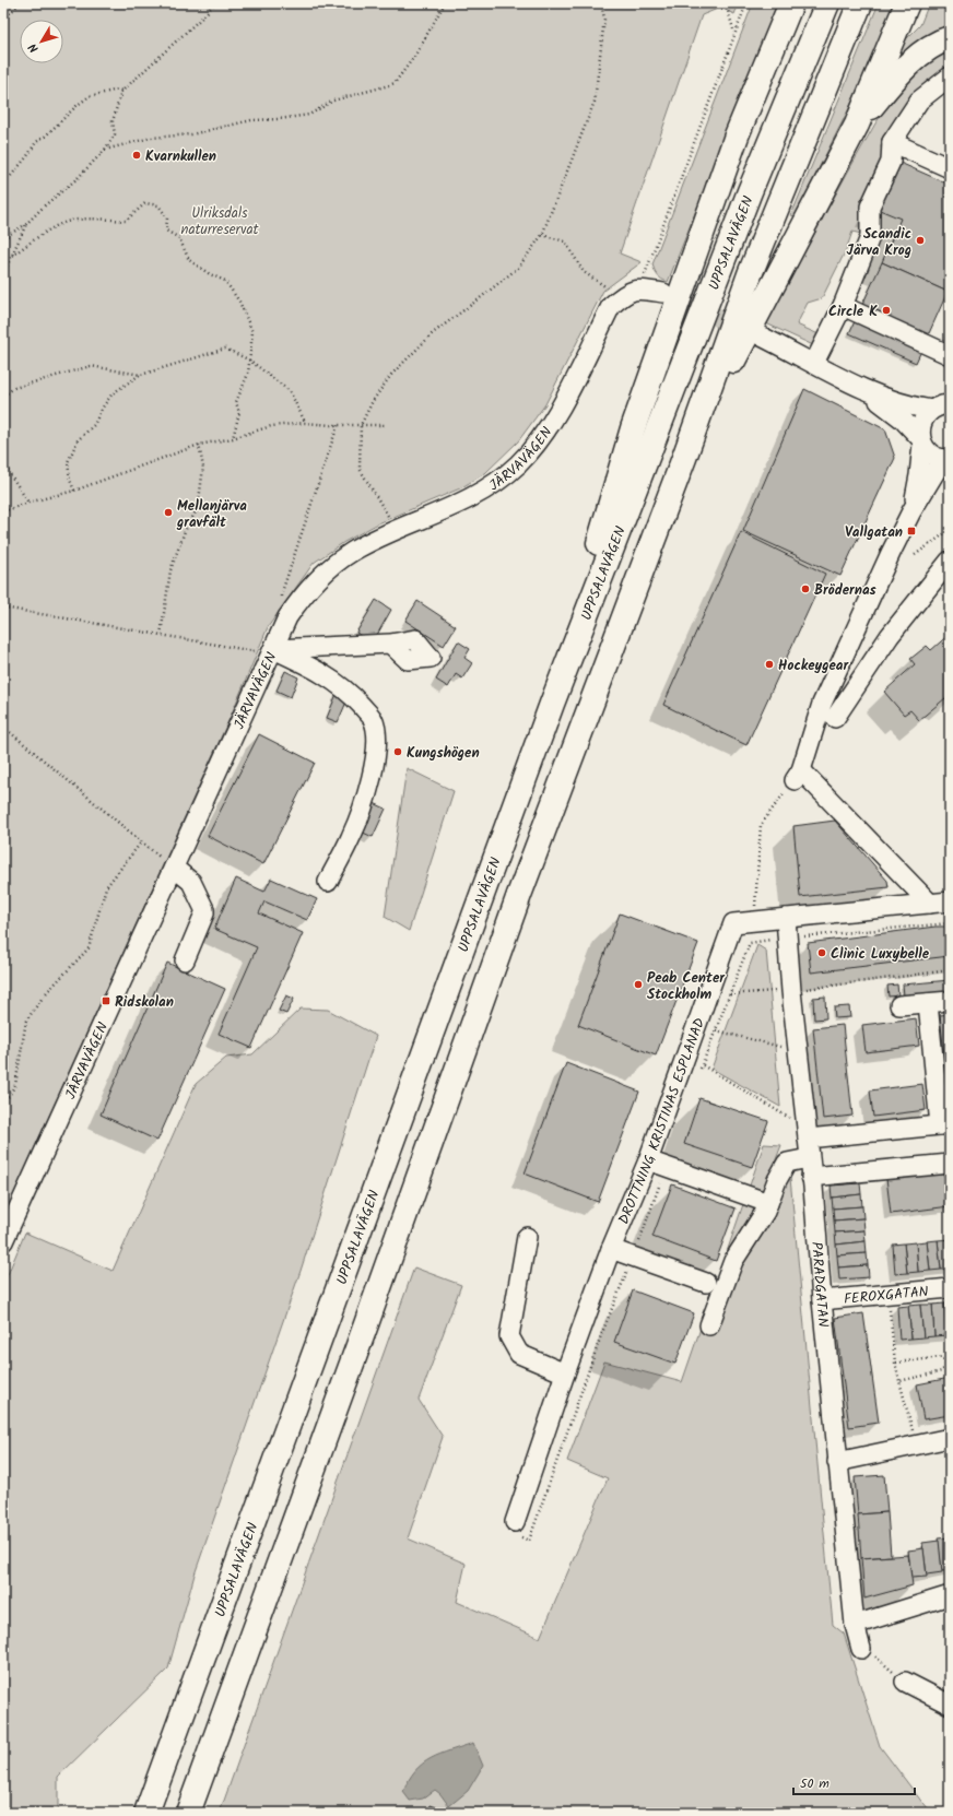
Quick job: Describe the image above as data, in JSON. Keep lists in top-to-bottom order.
{
  "streets": {
    "highway": ["UPPSALAVÄGEN"],
    "street": [
      "JÄRVAVÄGEN",
      "DROTTNING KRISTINAS ESPLANAD",
      "PARADGATAN",
      "FEROXGATAN"
    ]
  },
  "crossings": [
    ["DROTTNING KRISTINAS ESPLANAD", "PARADGATAN"],
    ["PARADGATAN", "FEROXGATAN"]
  ],
  "parks": ["Ulriksdals naturreservat"],
  "places": {
    "other": [
      "Kvarnkullen",
      "Scandic Järva Krog",
      "Circle K",
      "Mellanjärva gravfält",
      "Brödernas",
      "Hockeygear",
      "Kungshögen",
      "Clinic Luxybelle",
      "Peab Center Stockholm"
    ],
    "transit": ["Vallgatan", "Ridskolan"]
  },
  "scale_bar": "50 m",
  "north": "bottom left"
}
